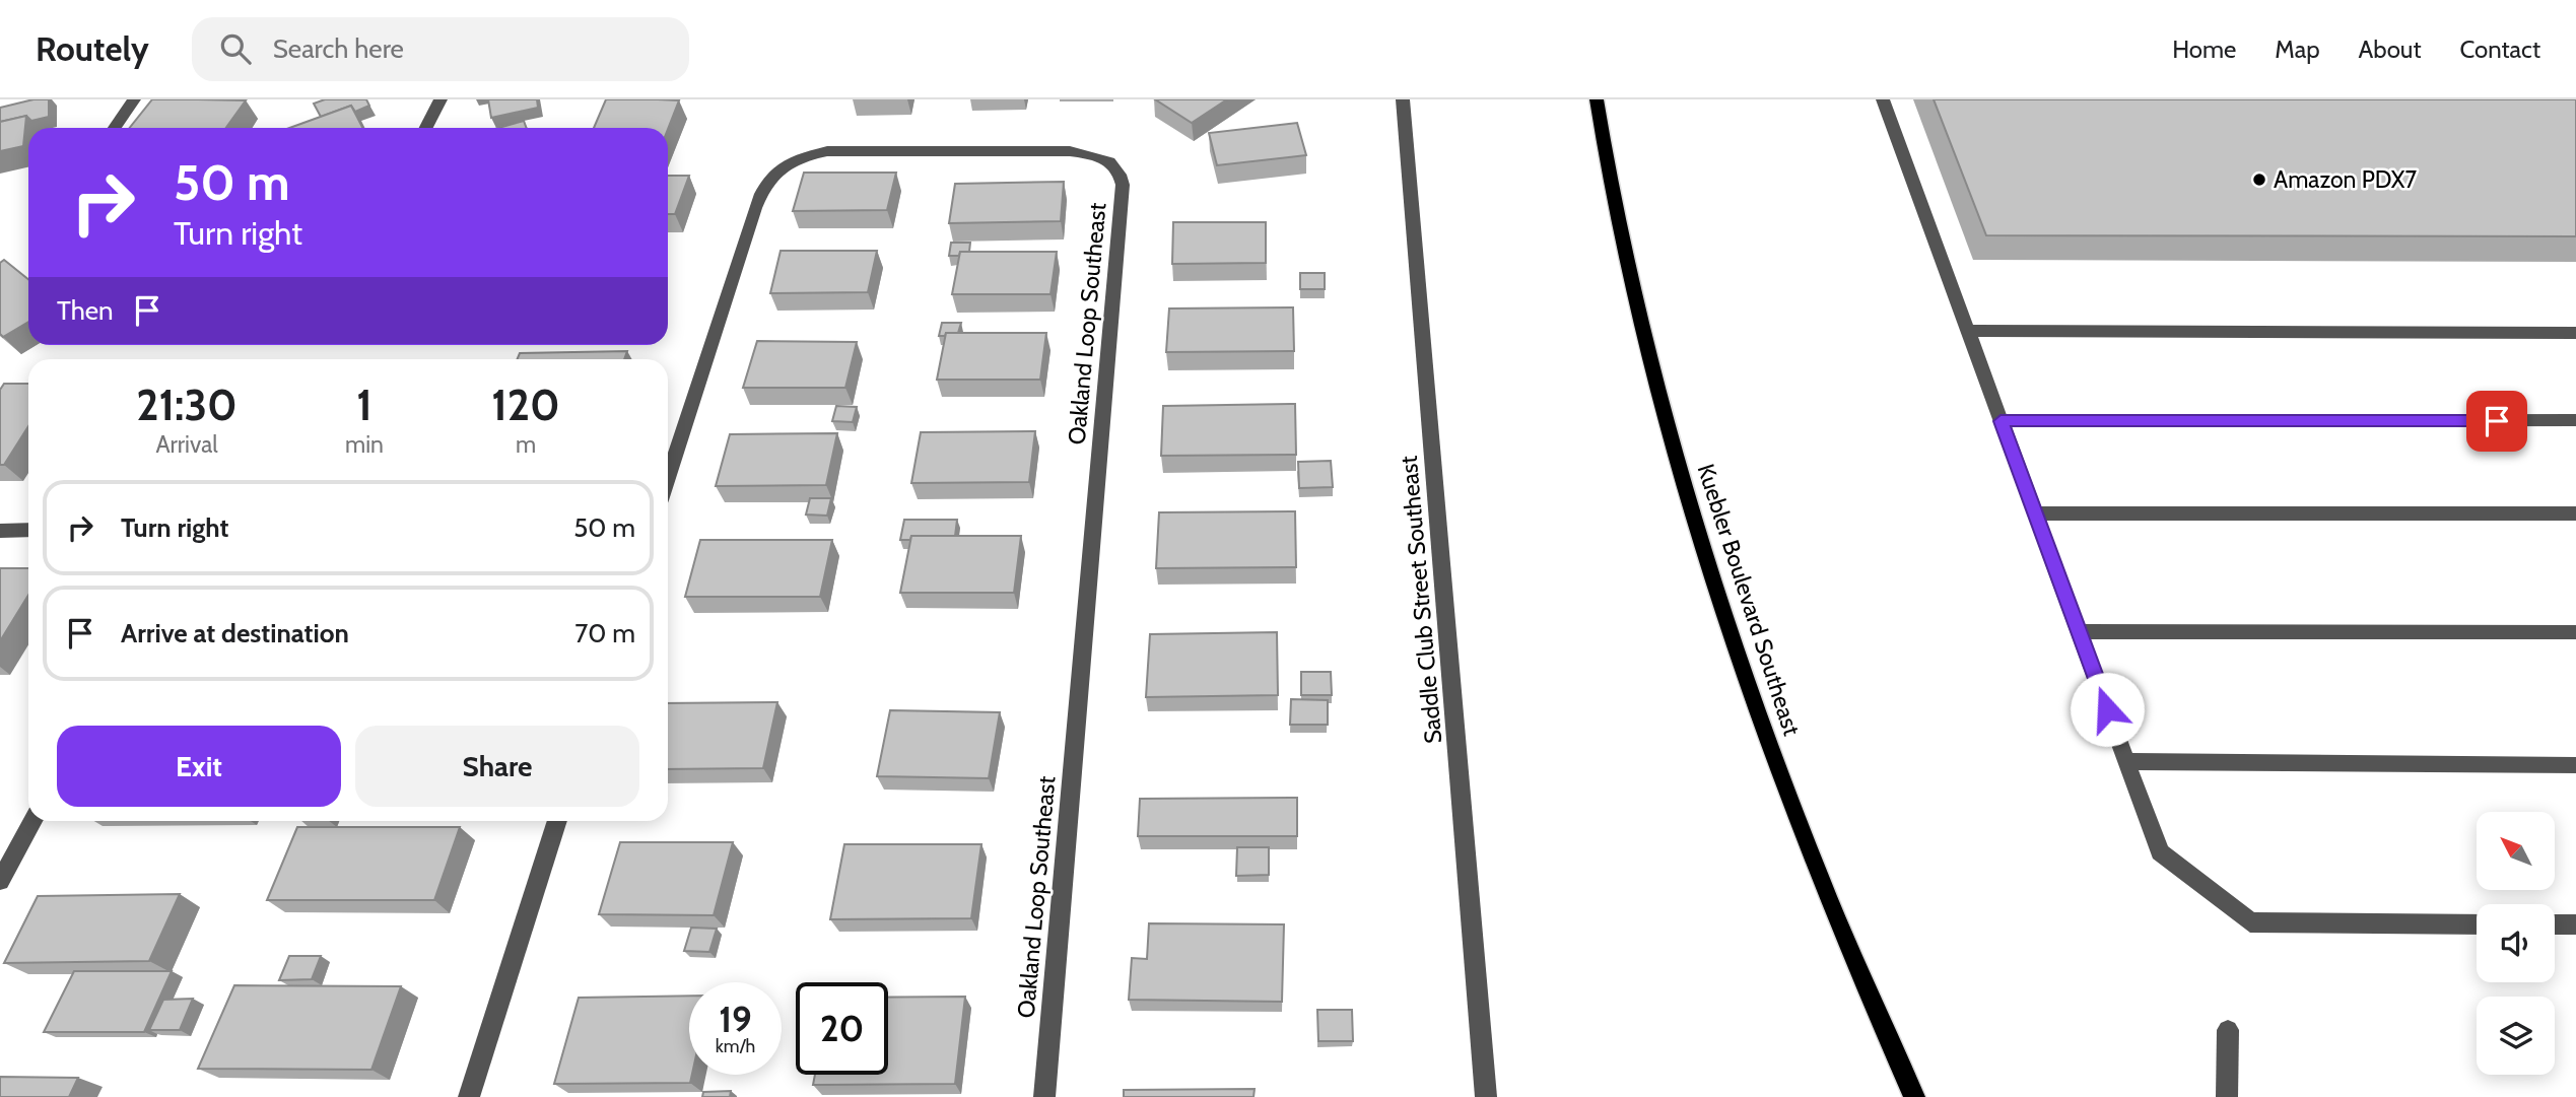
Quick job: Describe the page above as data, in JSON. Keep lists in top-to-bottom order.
{
  "streets": {
    "main road": ["Kuebler Boulevard Southeast"],
    "street": ["Oakland Loop Southeast", "Saddle Club Street Southeast"]
  },
  "places": ["Amazon PDX7"],
  "north": "top left",
  "page": {
    "header": "Routely",
    "search": "Search here",
    "nav": [
      "Home",
      "Map",
      "About",
      "Contact"
    ],
    "turn": ["50 m", "Turn right"],
    "then": "Then",
    "eta": [
      "21:30",
      "Arrival",
      "1",
      "min",
      "120",
      "m"
    ],
    "list": [
      {
        "name": "Turn right",
        "value": "50 m"
      },
      {
        "name": "Arrive at destination",
        "value": "70 m"
      }
    ],
    "buttons": ["Exit", "Share"],
    "speed": "19 km/h",
    "limit": "20"
  }
}
